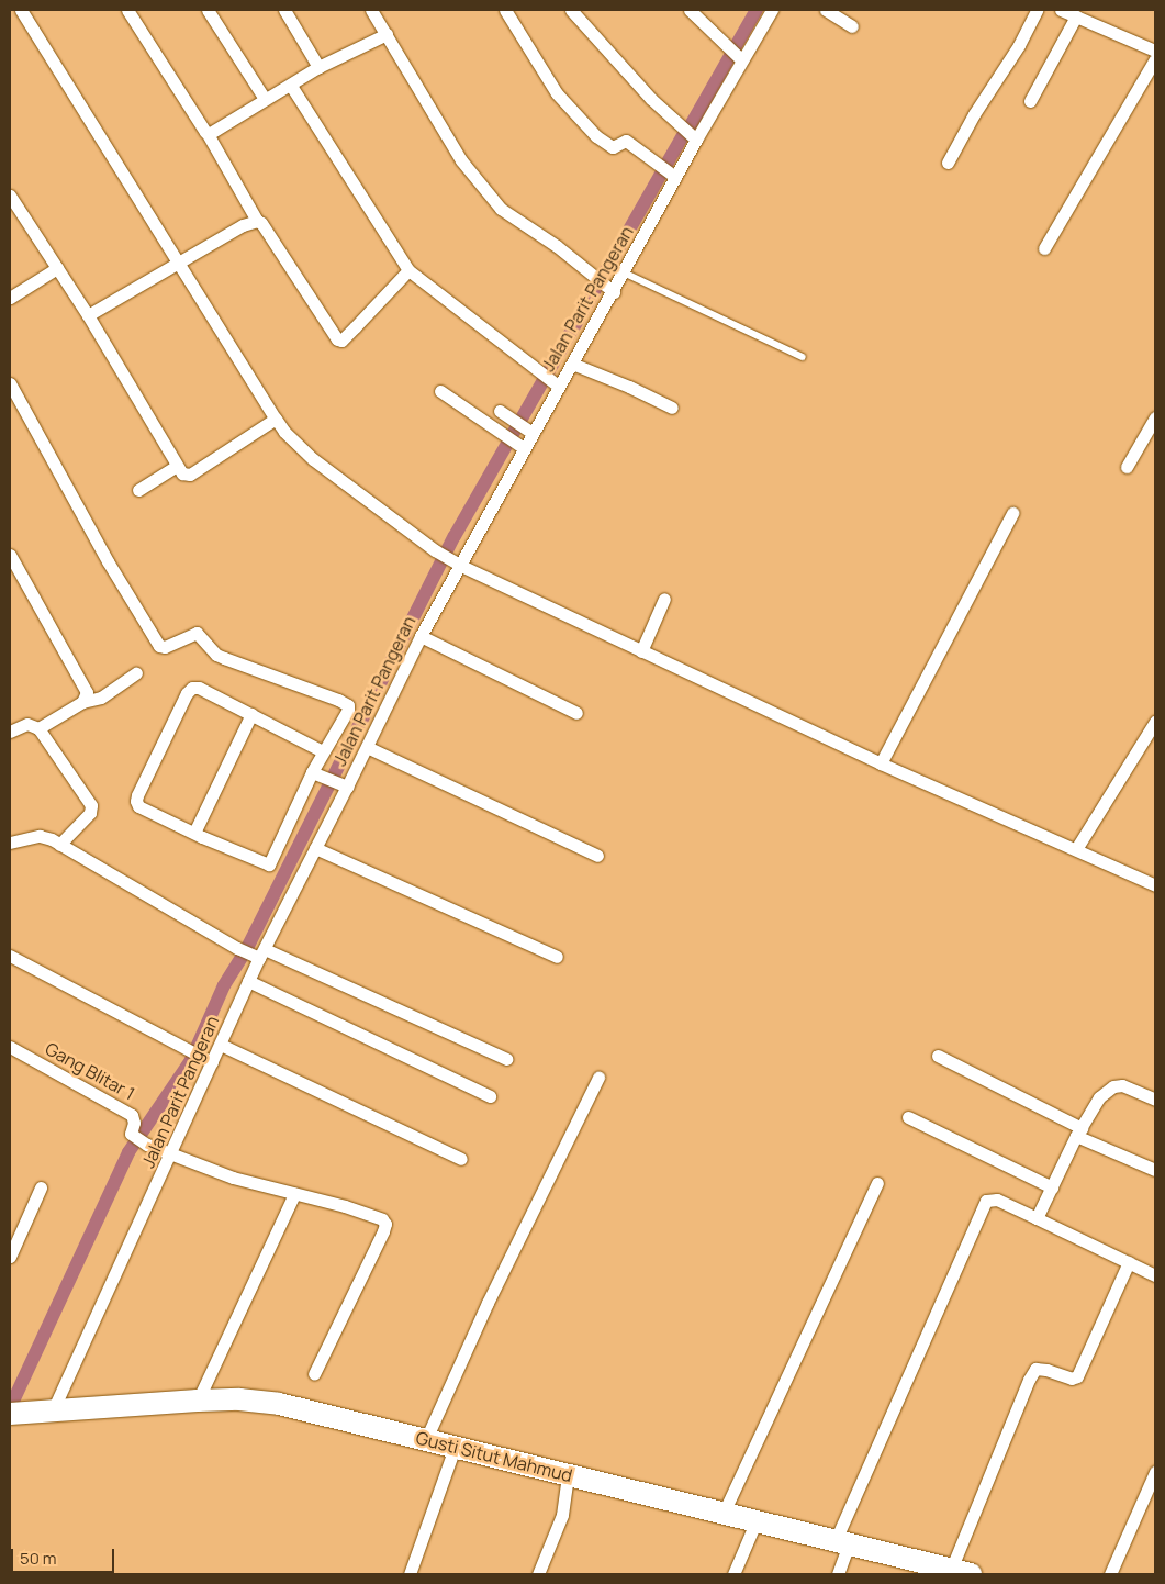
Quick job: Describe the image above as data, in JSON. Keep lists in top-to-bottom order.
{
  "streets": {
    "highway": ["Gusti Situt Mahmud"],
    "street": ["Jalan Parit Pangeran", "Gang Blitar 1"]
  },
  "crossings": [
    ["Jalan Parit Pangeran", "Gang Blitar 1"],
    ["Jalan Parit Pangeran", "Gusti Situt Mahmud"]
  ],
  "scale_bar": "50 m"
}
